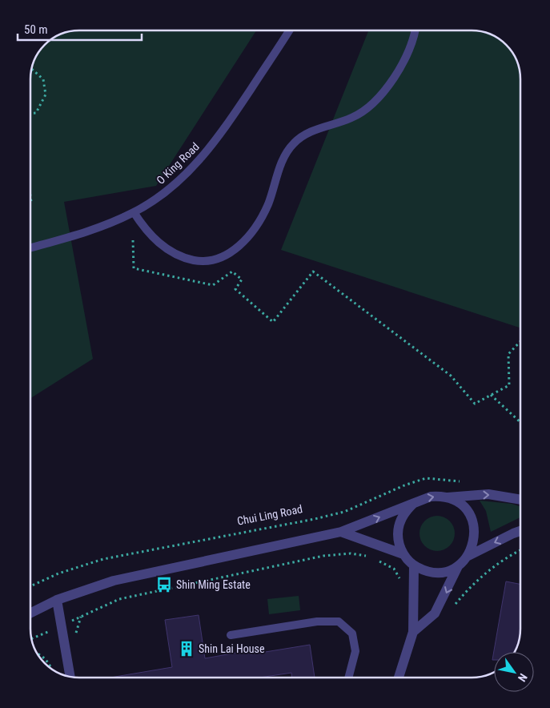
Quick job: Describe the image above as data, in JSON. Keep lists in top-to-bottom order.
{
  "streets": {
    "lane": ["O King Road"],
    "path": ["Chui Ling Road"]
  },
  "places": {
    "bus stop": ["Shin Ming Estate"],
    "building": ["Shin Lai House"]
  },
  "scale_bar": "50 m",
  "north": "bottom right"
}
